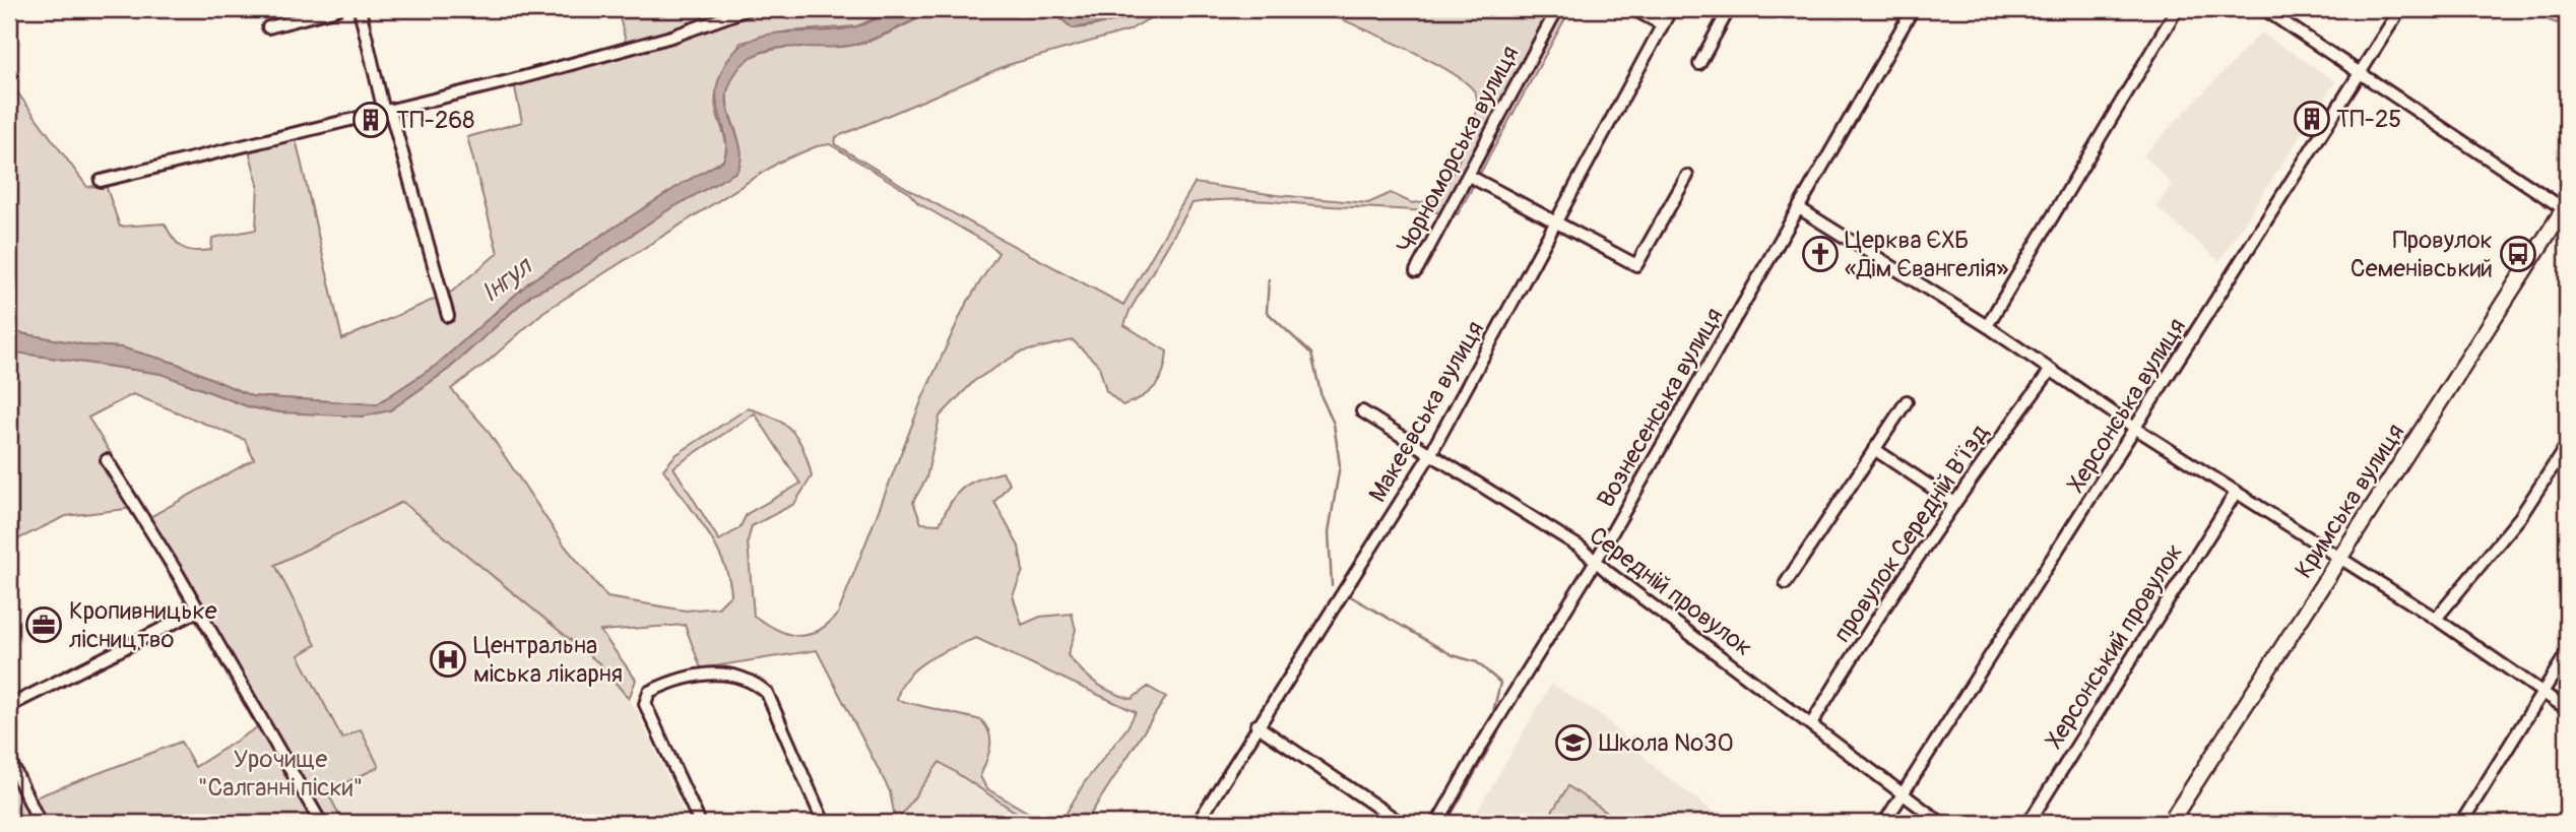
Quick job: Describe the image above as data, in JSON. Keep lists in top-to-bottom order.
{
  "streets": {
    "street": [
      "Чорноморська вулиця",
      "Херсонська вулиця",
      "Вознесенська вулиця",
      "Макеєвська вулиця",
      "Кримська вулиця",
      "провулок Середній Вʼїзд",
      "Середній провулок",
      "Херсонський провулок"
    ]
  },
  "crossings": [
    ["Херсонська вулиця", "Середній провулок"],
    ["Вознесенська вулиця", "Середній провулок"],
    ["Макеєвська вулиця", "Середній провулок"],
    ["провулок Середній Вʼїзд", "Середній провулок"]
  ],
  "water": ["Інгул"],
  "parks": ["Урочище \"Салганні піски\""],
  "places": {
    "building": ["ТП-25", "ТП-268"],
    "church": ["Церква ЄХБ «Дім Євангелія»"],
    "bus stop": ["Провулок Семенівський"],
    "office": ["Кропивницьке лісництво"],
    "hospital": ["Центральна міська лікарня"],
    "school or university": ["Школа №30"]
  }
}
